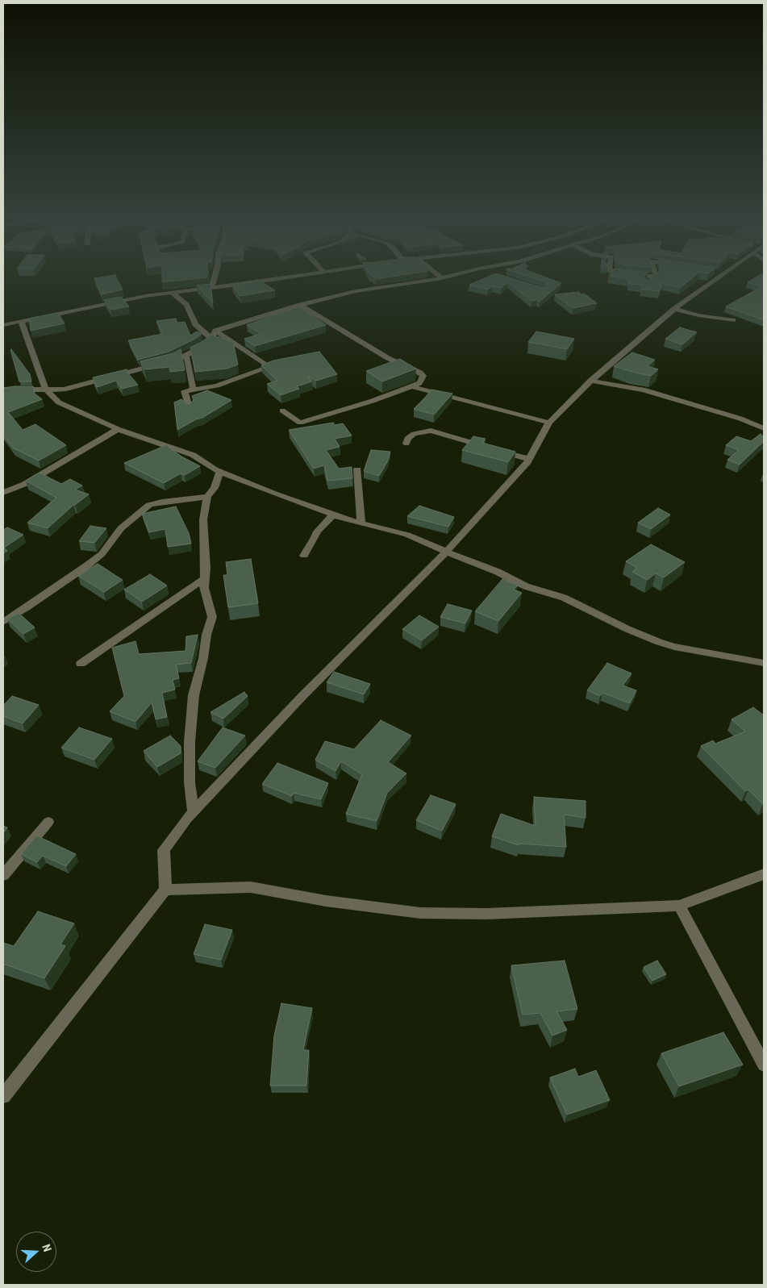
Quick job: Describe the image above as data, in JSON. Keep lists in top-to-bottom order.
{
  "north": "right"
}
